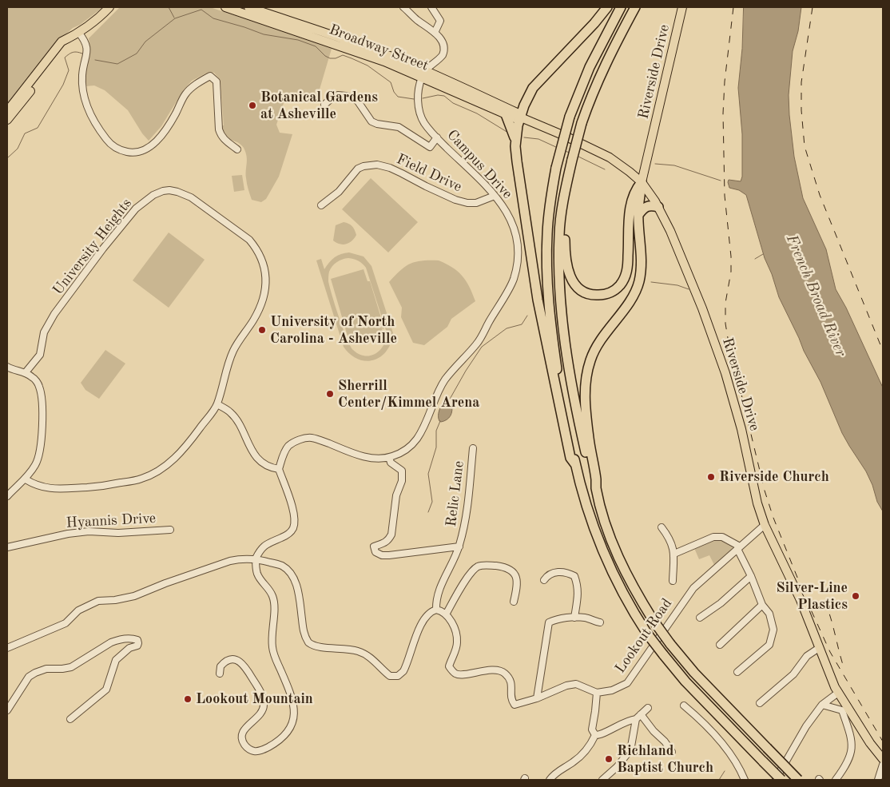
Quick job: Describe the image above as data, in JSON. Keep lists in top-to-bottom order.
{
  "streets": {
    "main road": ["Broadway Street", "Riverside Drive"],
    "street": [
      "Campus Drive",
      "Field Drive",
      "University Heights",
      "Relic Lane",
      "Hyannis Drive",
      "Lookout Road"
    ]
  },
  "crossings": [
    ["Broadway Street", "Riverside Drive"],
    ["Broadway Street", "Campus Drive"],
    ["Riverside Drive", "Lookout Road"],
    ["Campus Drive", "Field Drive"]
  ],
  "water": ["French Broad River"],
  "places": [
    "Botanical Gardens at Asheville",
    "University of North Carolina - Asheville",
    "Sherrill Center/Kimmel Arena",
    "Riverside Church",
    "Silver-Line Plastics",
    "Lookout Mountain",
    "Richland Baptist Church"
  ]
}
